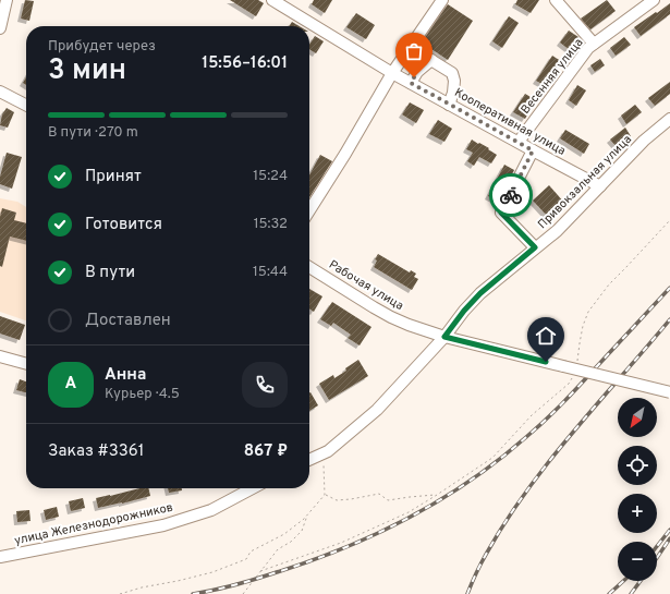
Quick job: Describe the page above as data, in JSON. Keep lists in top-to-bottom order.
{
  "streets": {
    "street": [
      "Весенняя улица",
      "Кооперативная улица",
      "Привокзальная улица",
      "Рабочая улица",
      "улица Железнодорожников"
    ]
  },
  "crossings": [
    ["Весенняя улица", "Кооперативная улица"],
    ["Кооперативная улица", "Привокзальная улица"],
    ["Привокзальная улица", "Рабочая улица"]
  ],
  "north": "bottom left",
  "page": {
    "heading": ["3 мин", "Прибудет через", "15:56–16:01"],
    "panel": [
      "Анна",
      "Курьер · 4.5",
      "Заказ #3361",
      "867 ₽"
    ],
    "bar": "В пути · 270 m",
    "list": [
      ["Принят", "15:24"],
      ["Готовится", "15:32"],
      ["В пути", "15:44"],
      "Доставлен"
    ],
    "round": "А",
    "map_buttons": ["+", "−"]
  }
}
